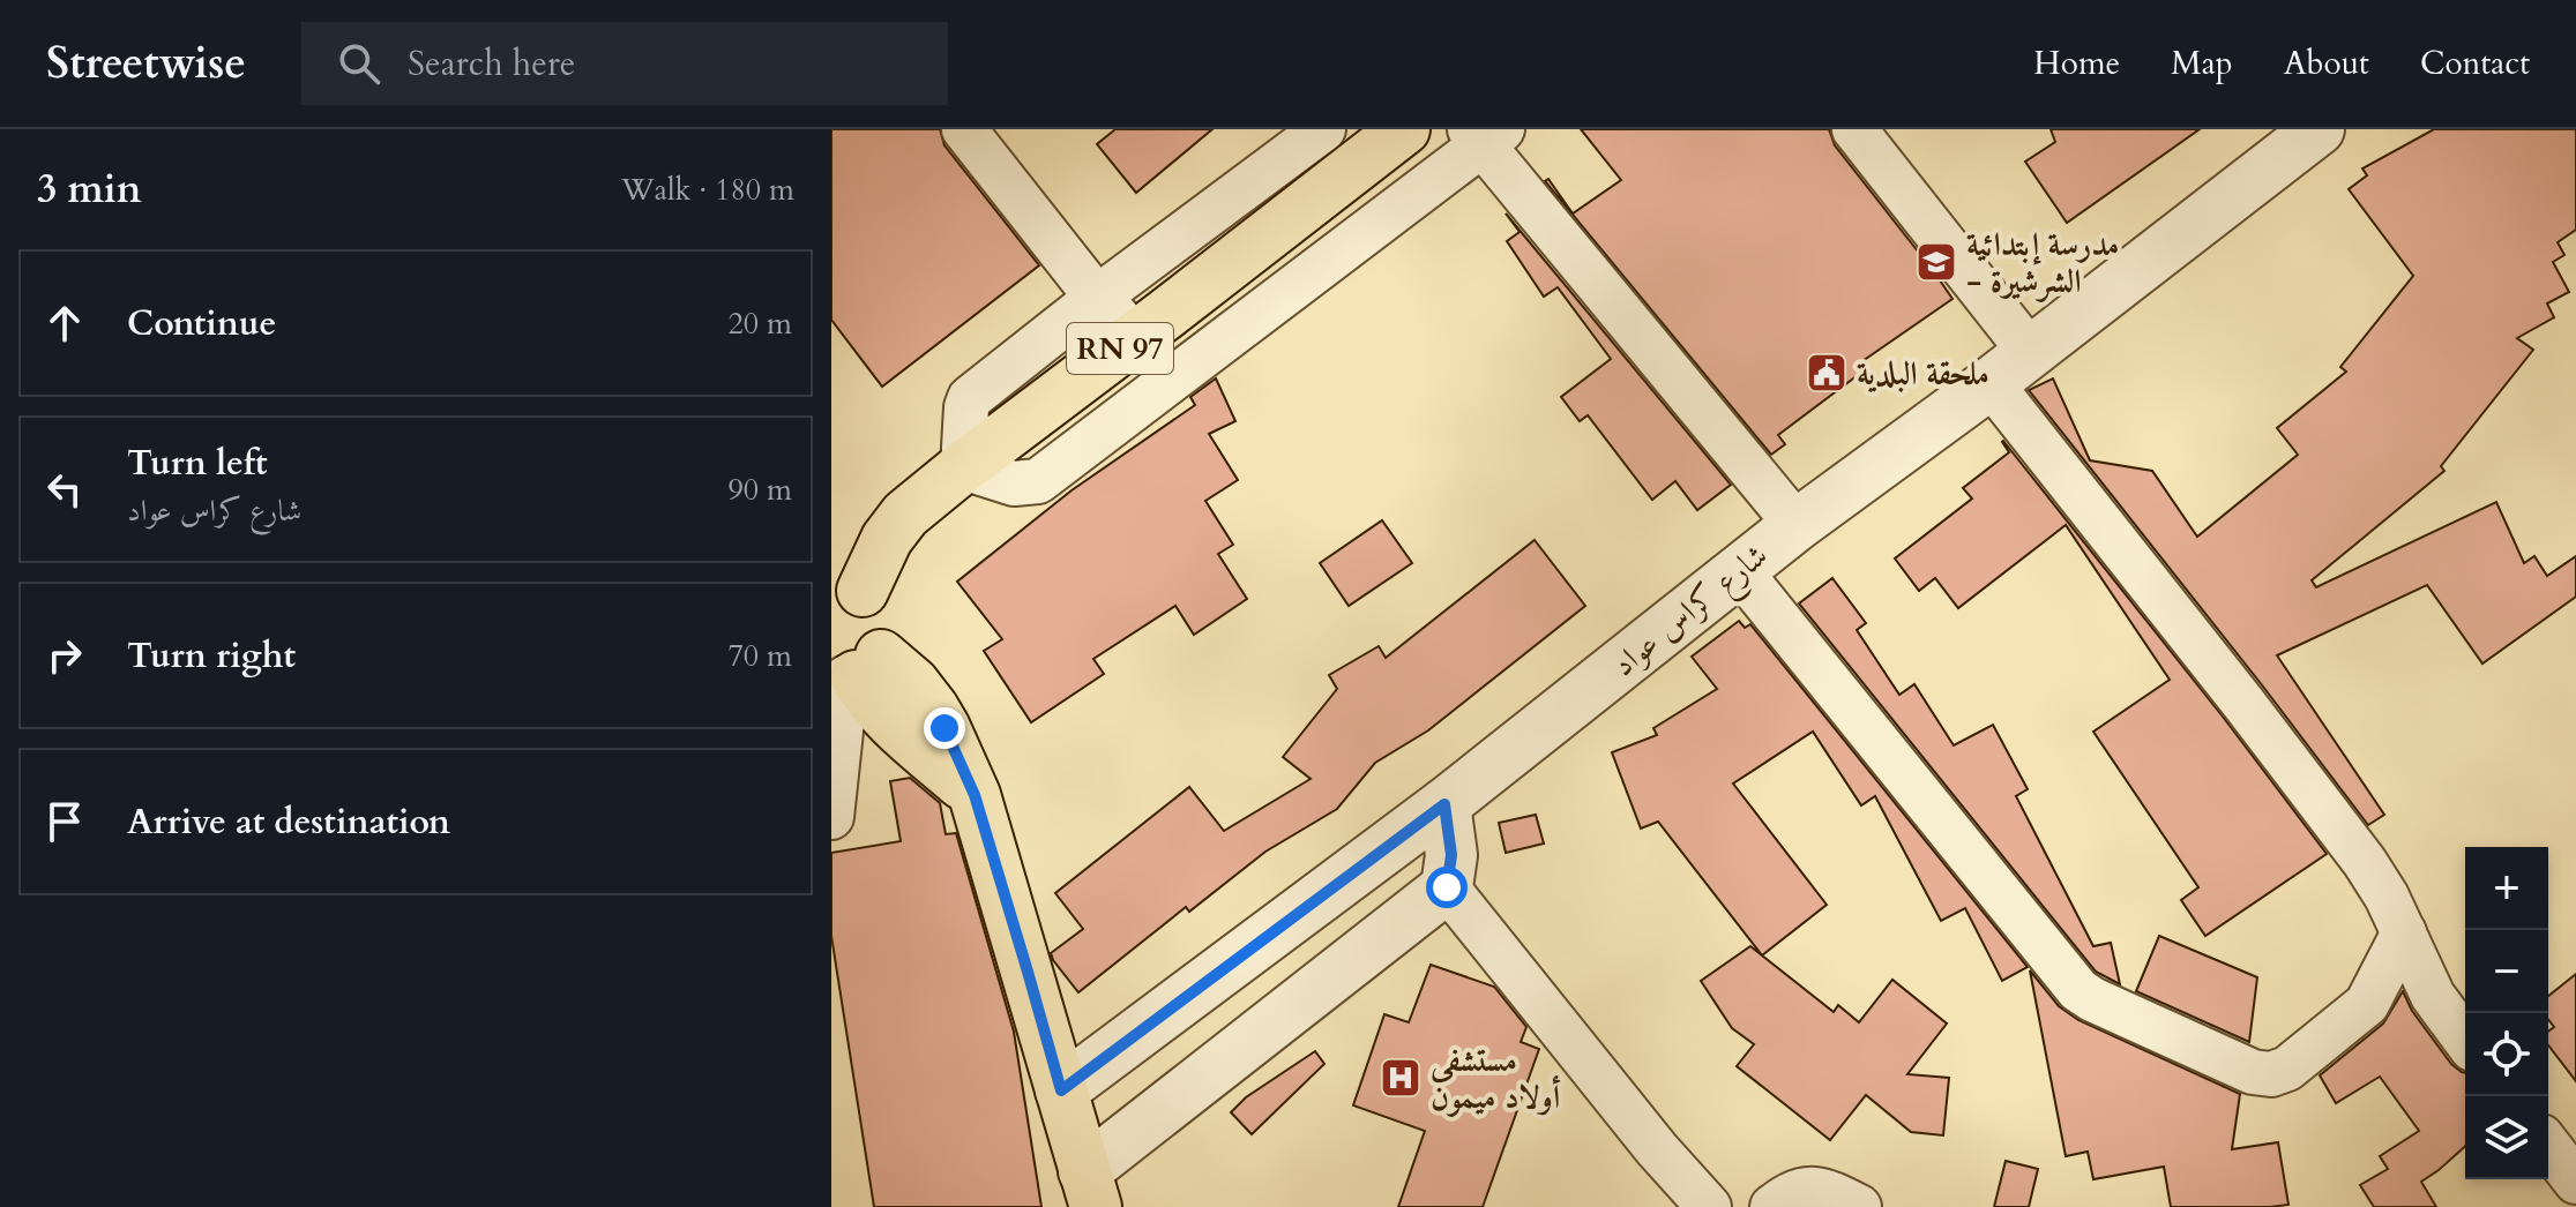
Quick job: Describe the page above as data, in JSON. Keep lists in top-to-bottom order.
{
  "streets": {
    "main road": ["RN 97"],
    "street": ["شارع كراس عواد"]
  },
  "places": {
    "school or university": ["مدرسة إبتدائية - الشرشيرة"],
    "public building": ["ملحقة البلدية"],
    "hospital": ["مستشفى أولاد ميمون"]
  },
  "page": {
    "header": "Streetwise",
    "search": "Search here",
    "nav": [
      "Home",
      "Map",
      "About",
      "Contact"
    ],
    "heading": ["3 min", "Walk · 180 m"],
    "list": [
      ["Continue", "20 m"],
      ["Turn left", "شارع كراس عواد", "90 m"],
      ["Turn right", "70 m"],
      "Arrive at destination"
    ],
    "map_buttons": ["+", "−"]
  }
}
